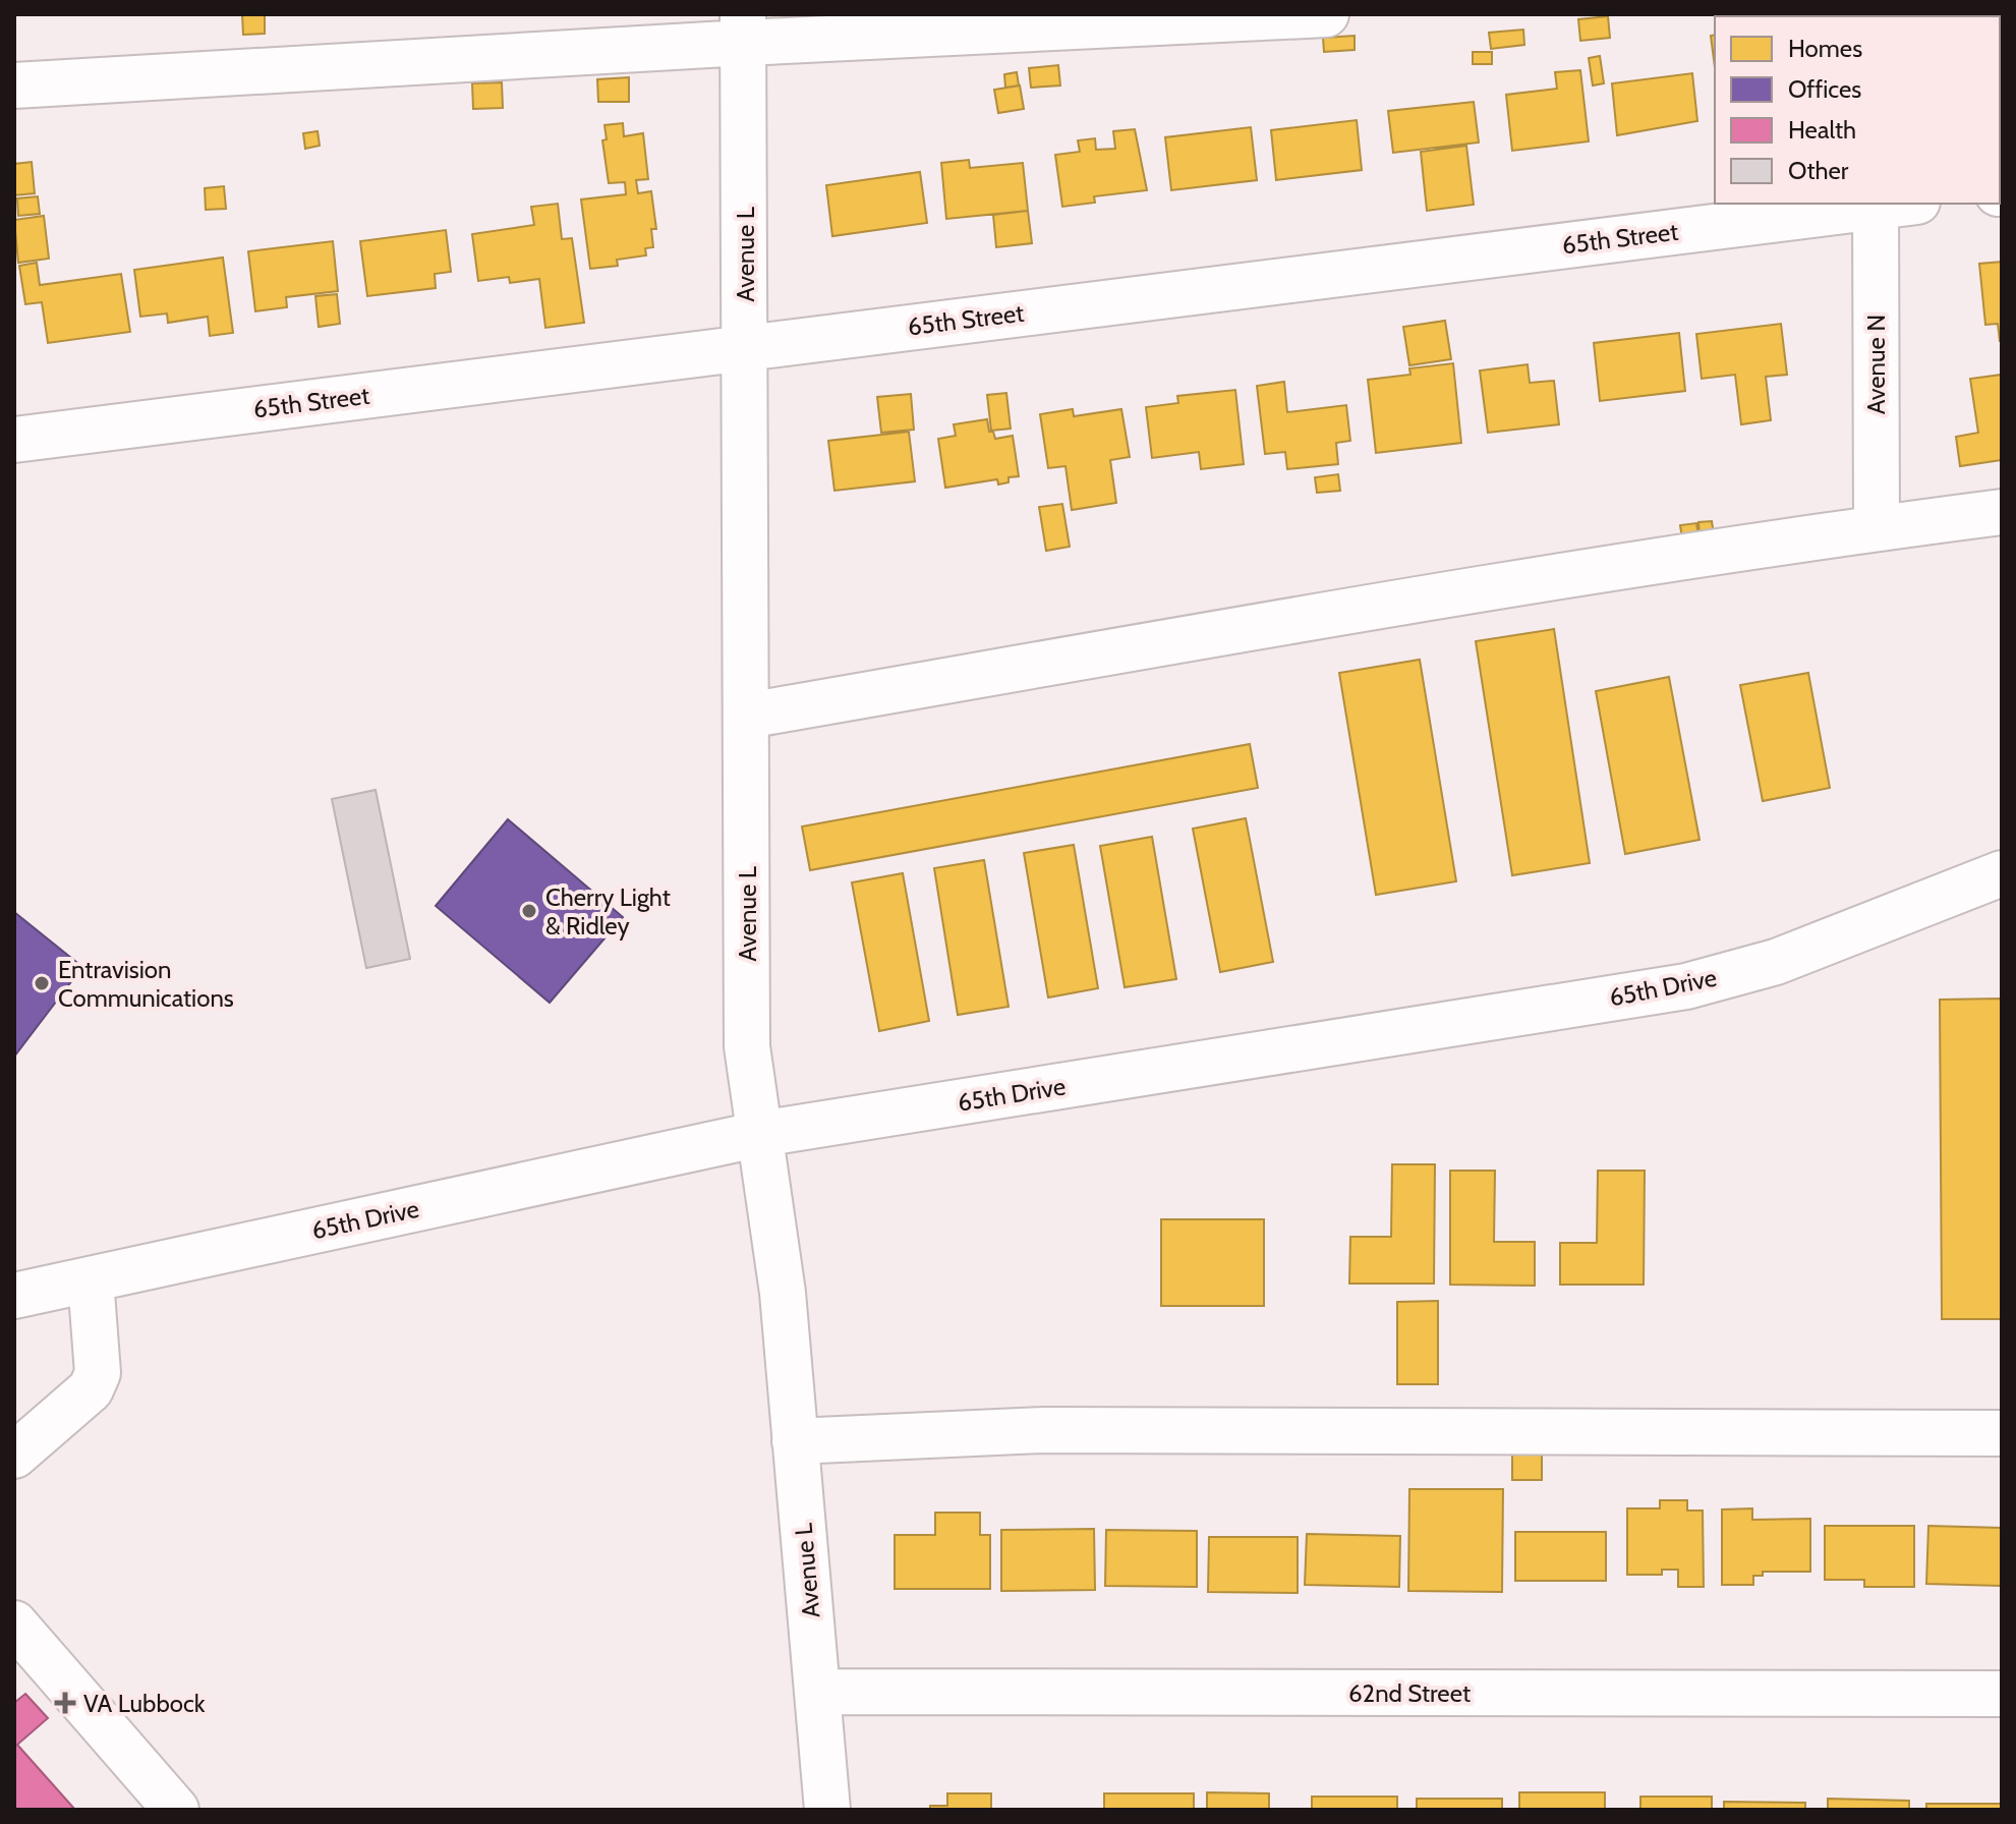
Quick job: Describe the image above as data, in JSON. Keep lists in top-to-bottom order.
{
  "streets": {
    "street": [
      "65th Street",
      "Avenue L",
      "Avenue N",
      "65th Drive",
      "62nd Street"
    ]
  },
  "crossings": [
    ["65th Street", "Avenue L"],
    ["Avenue L", "65th Drive"],
    ["Avenue L", "62nd Street"]
  ],
  "places": {
    "other": ["Cherry Light & Ridley", "Entravision Communications"],
    "health": ["VA Lubbock"]
  },
  "legend": [
    "Homes",
    "Offices",
    "Health",
    "Other"
  ]
}
